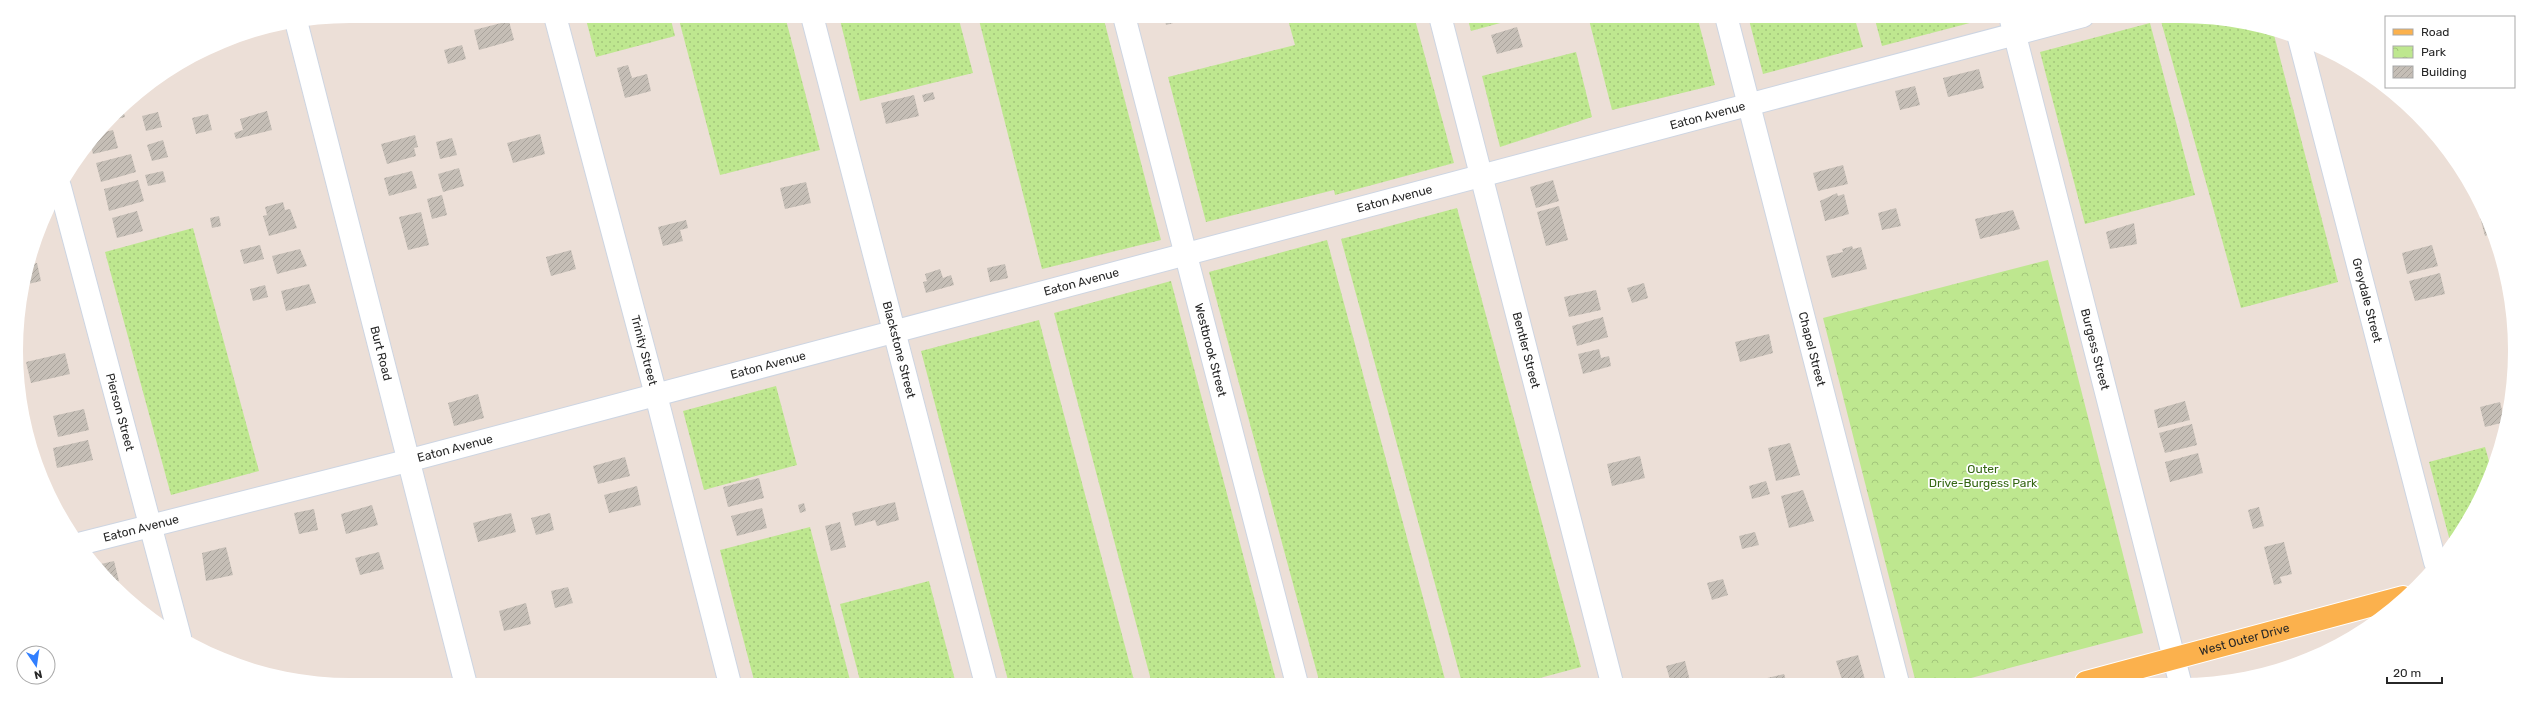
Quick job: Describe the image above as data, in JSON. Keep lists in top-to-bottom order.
{
  "streets": {
    "main road": ["West Outer Drive"],
    "street": [
      "Eaton Avenue",
      "Greydale Street",
      "Chapel Street",
      "Burgess Street",
      "Trinity Street",
      "Blackstone Street",
      "Westbrook Street",
      "Bentler Street",
      "Burt Road",
      "Pierson Street"
    ]
  },
  "crossings": [
    ["Eaton Avenue", "Chapel Street"],
    ["Eaton Avenue", "Burgess Street"],
    ["Eaton Avenue", "Trinity Street"],
    ["Eaton Avenue", "Blackstone Street"],
    ["Eaton Avenue", "Westbrook Street"],
    ["Eaton Avenue", "Bentler Street"],
    ["Eaton Avenue", "Burt Road"],
    ["Eaton Avenue", "Pierson Street"],
    ["Burgess Street", "West Outer Drive"]
  ],
  "parks": ["Outer Drive-Burgess Park"],
  "legend": ["Road", "Park", "Building"],
  "scale_bar": "20 m",
  "north": "bottom"
}
